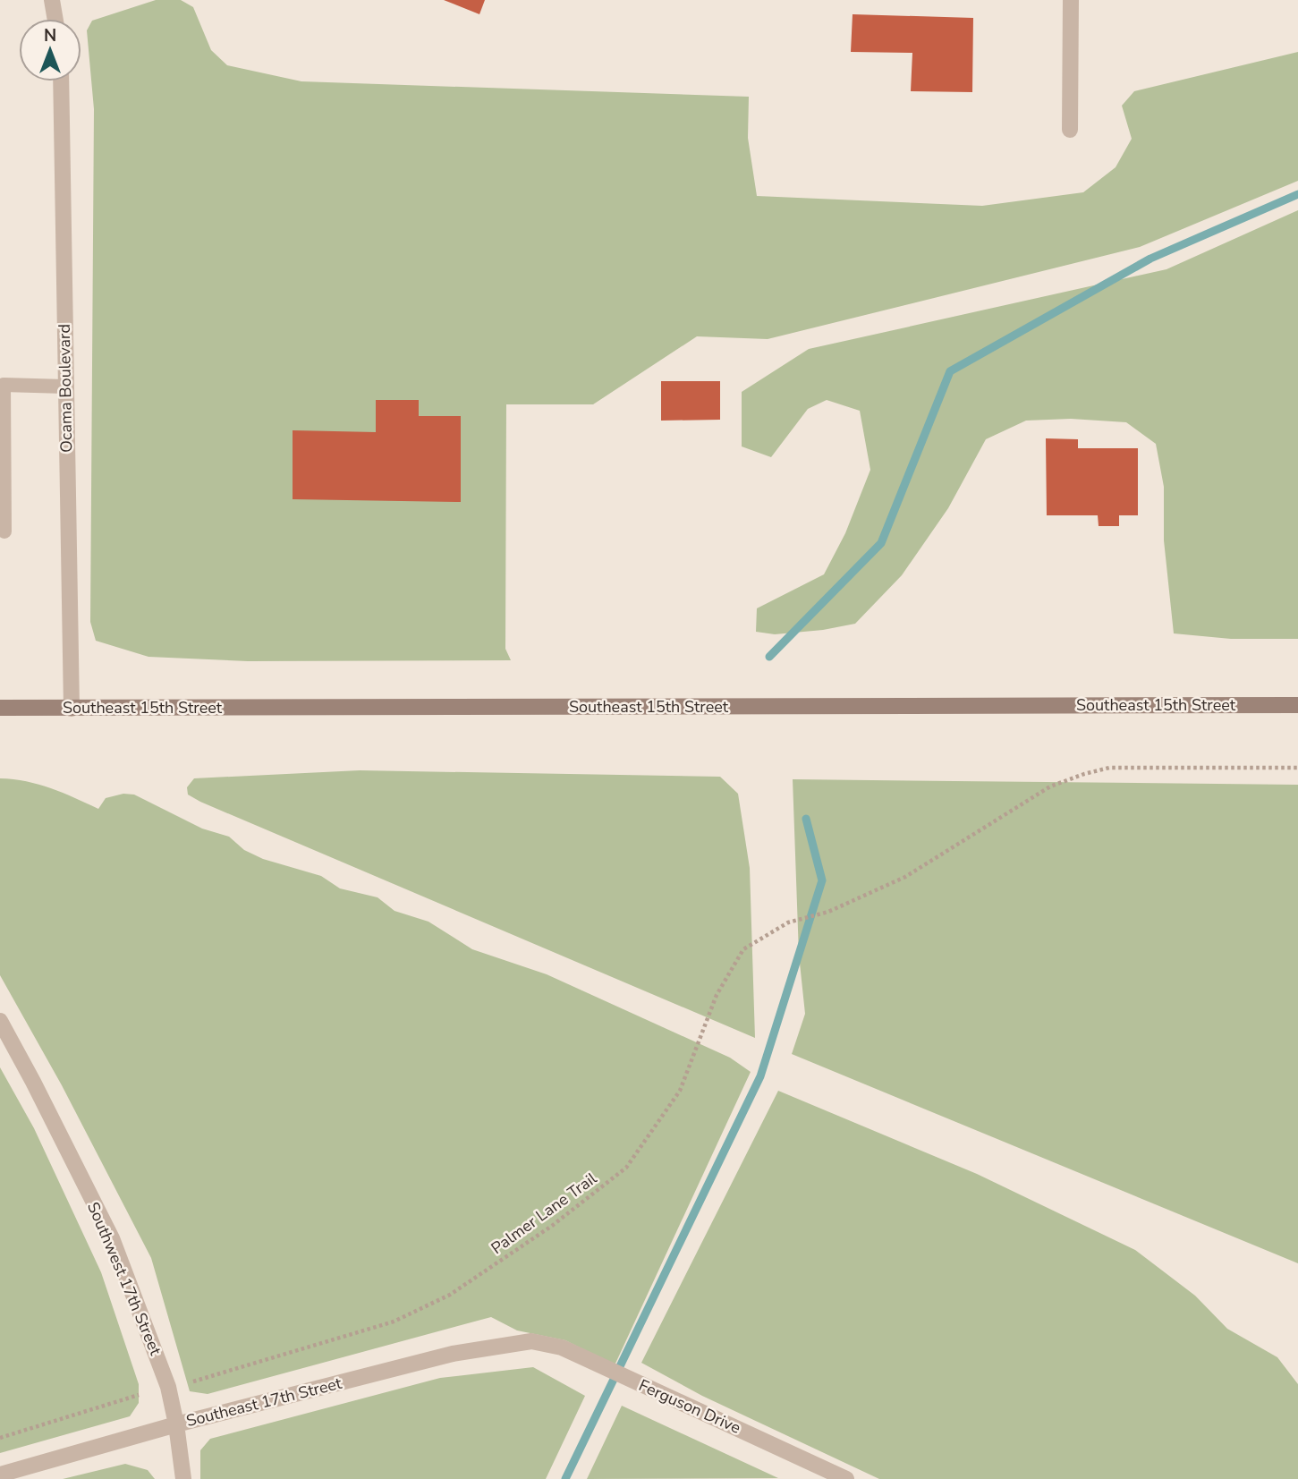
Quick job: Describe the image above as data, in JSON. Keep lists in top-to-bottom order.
{
  "streets": {
    "main road": ["Southeast 15th Street"],
    "street": [
      "Ocama Boulevard",
      "Southwest 17th Street",
      "Southeast 17th Street",
      "Ferguson Drive"
    ],
    "path": ["Palmer Lane Trail"]
  },
  "crossings": [
    ["Ocama Boulevard", "Southeast 15th Street"],
    ["Southwest 17th Street", "Southeast 17th Street"],
    ["Southeast 17th Street", "Ferguson Drive"]
  ],
  "north": "top"
}
